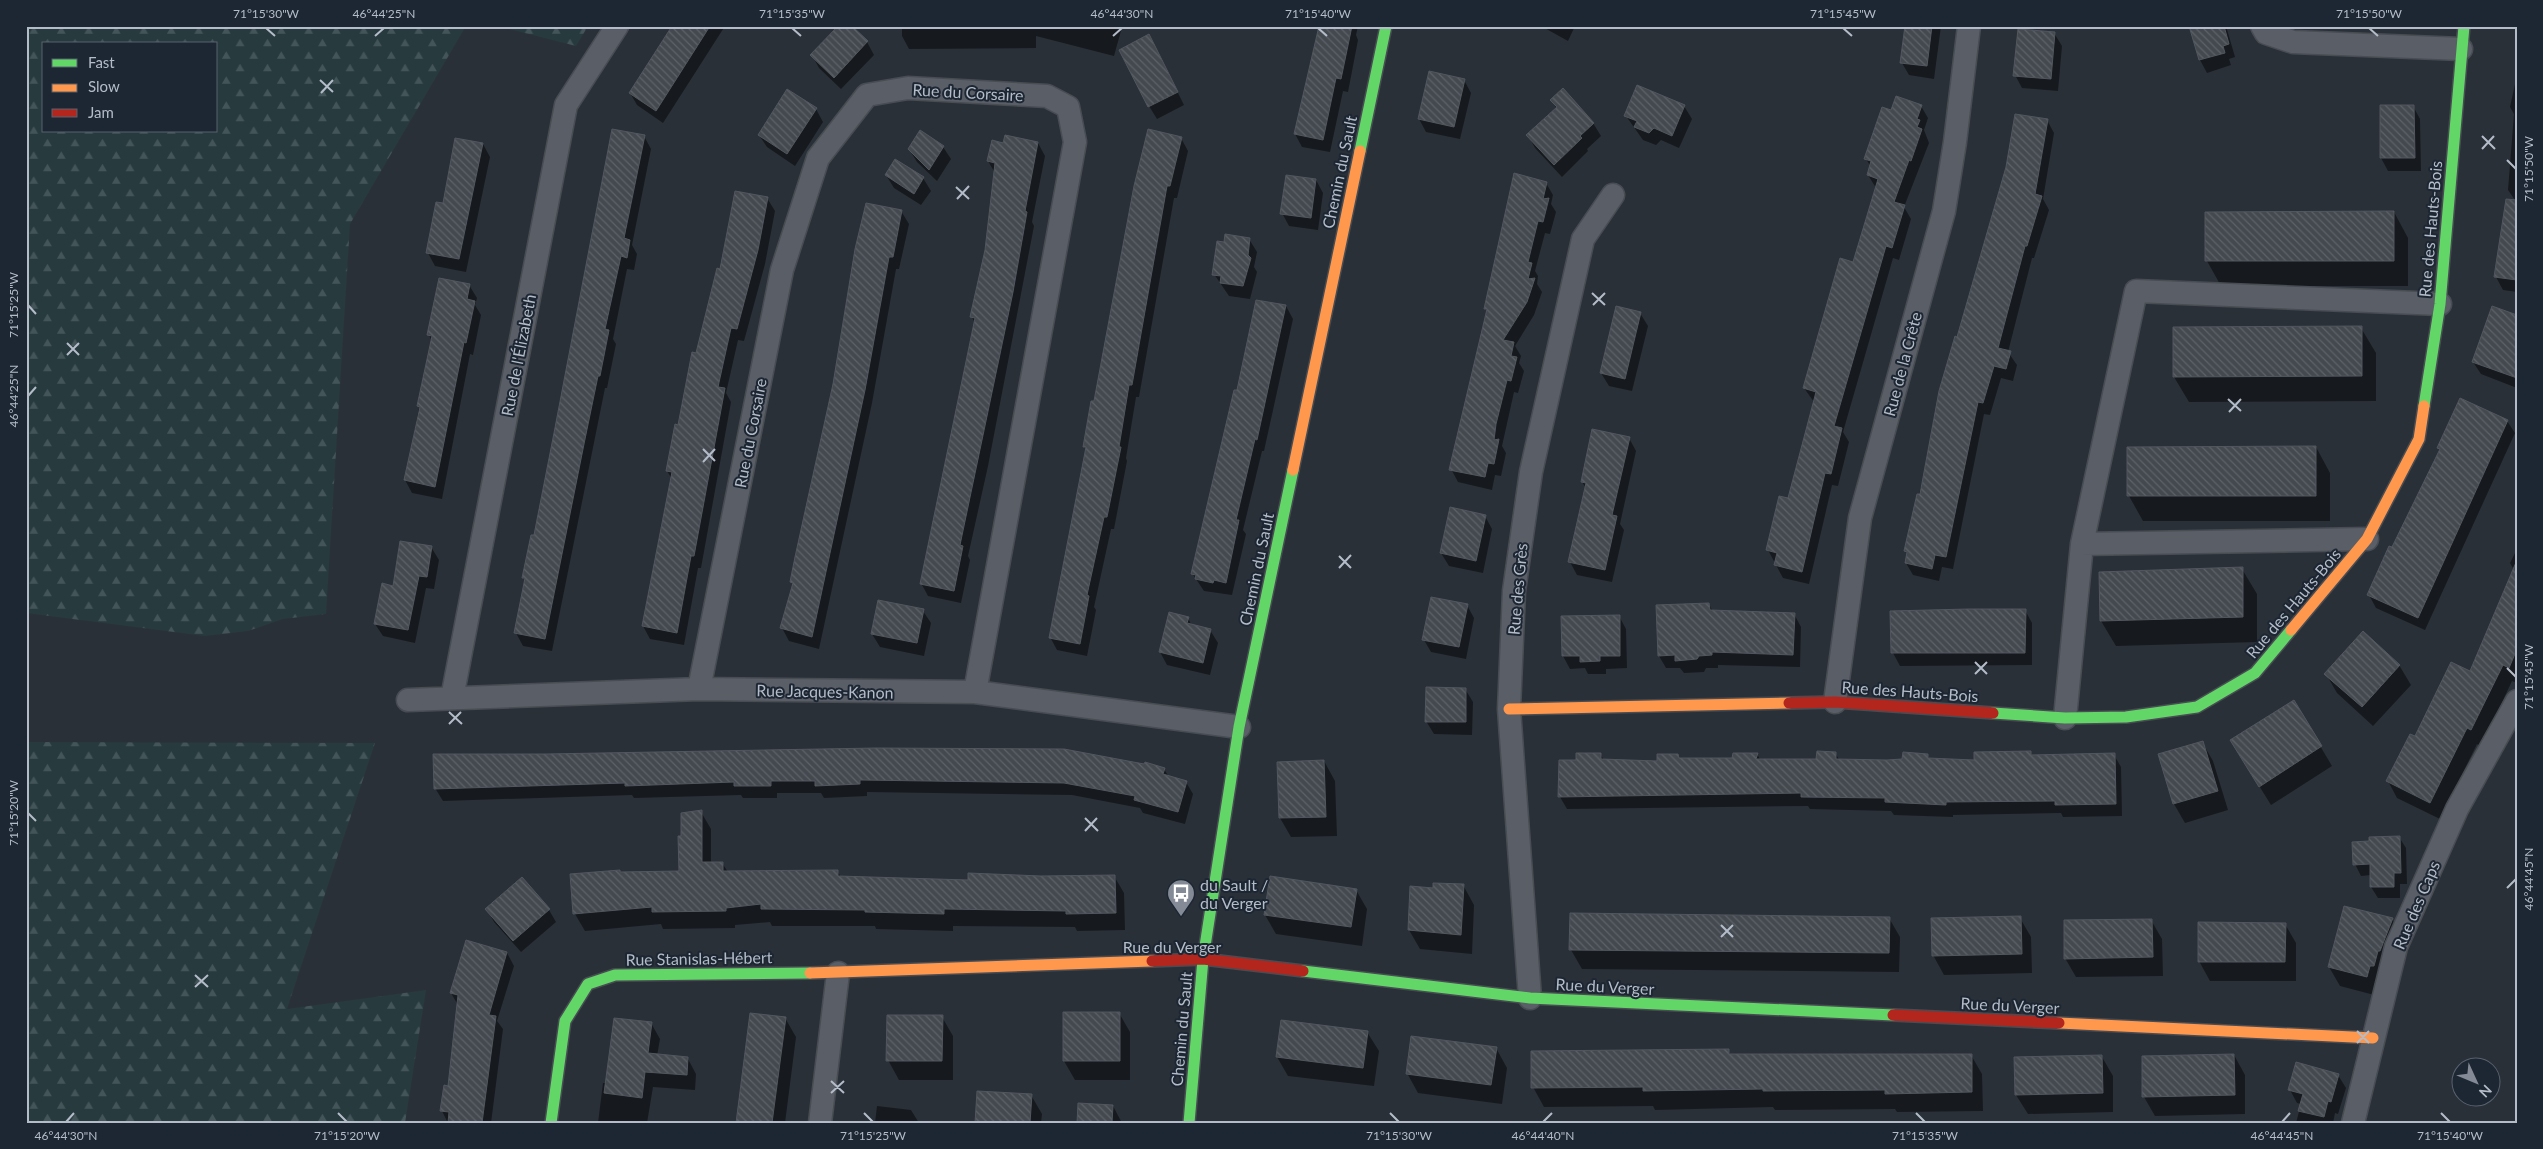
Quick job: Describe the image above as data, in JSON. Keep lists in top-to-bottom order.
{
  "streets": {
    "street": [
      "Rue du Corsaire",
      "Chemin du Sault",
      "Rue des Hauts-Bois",
      "Rue de l'Élizabeth",
      "Rue de la Crête",
      "Rue des Grès",
      "Rue Jacques-Kanon",
      "Rue des Caps",
      "Rue du Verger",
      "Rue Stanislas-Hébert"
    ]
  },
  "crossings": [
    ["Rue du Corsaire", "Rue Jacques-Kanon"],
    ["Chemin du Sault", "Rue Jacques-Kanon"],
    ["Chemin du Sault", "Rue du Verger"],
    ["Rue des Hauts-Bois", "Rue de la Crête"],
    ["Rue des Hauts-Bois", "Rue des Grès"],
    ["Rue de l'Élizabeth", "Rue Jacques-Kanon"],
    ["Rue des Grès", "Rue du Verger"],
    ["Rue des Caps", "Rue du Verger"],
    ["Rue du Verger", "Rue Stanislas-Hébert"]
  ],
  "places": {
    "bus stop": ["du Sault / du Verger"]
  },
  "legend": ["Fast", "Slow", "Jam"],
  "north": "bottom right",
  "coordinates": [
    "71°15'30\"W",
    "46°44'25\"N",
    "71°15'35\"W",
    "46°44'30\"N",
    "71°15'40\"W",
    "71°15'45\"W",
    "71°15'50\"W",
    "71°15'25\"W",
    "71°15'20\"W",
    "46°44'45\"N",
    "46°44'40\"N"
  ]
}
